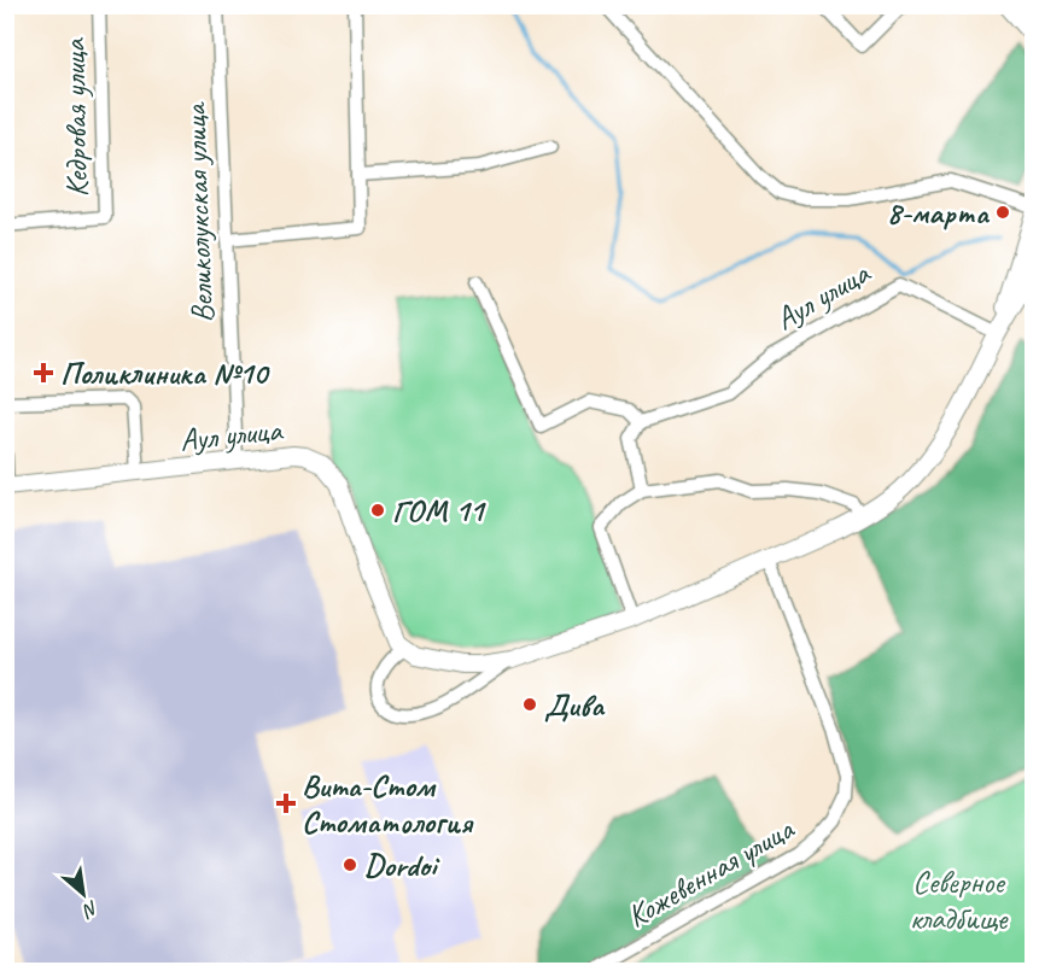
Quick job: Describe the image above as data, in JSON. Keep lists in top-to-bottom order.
{
  "streets": {
    "main road": ["Аул улица"],
    "street": ["Кедровая улица", "Великолукская улица", "Кожевенная улица"]
  },
  "crossings": [
    ["Великолукская улица", "Аул улица"]
  ],
  "parks": ["Северное кладбище"],
  "places": {
    "other": [
      "8-марта",
      "ГОМ 11",
      "Дива",
      "Dordoi"
    ],
    "health": ["Поликлиника №10", "Вита-Стом Стоматология"]
  },
  "north": "bottom right"
}
